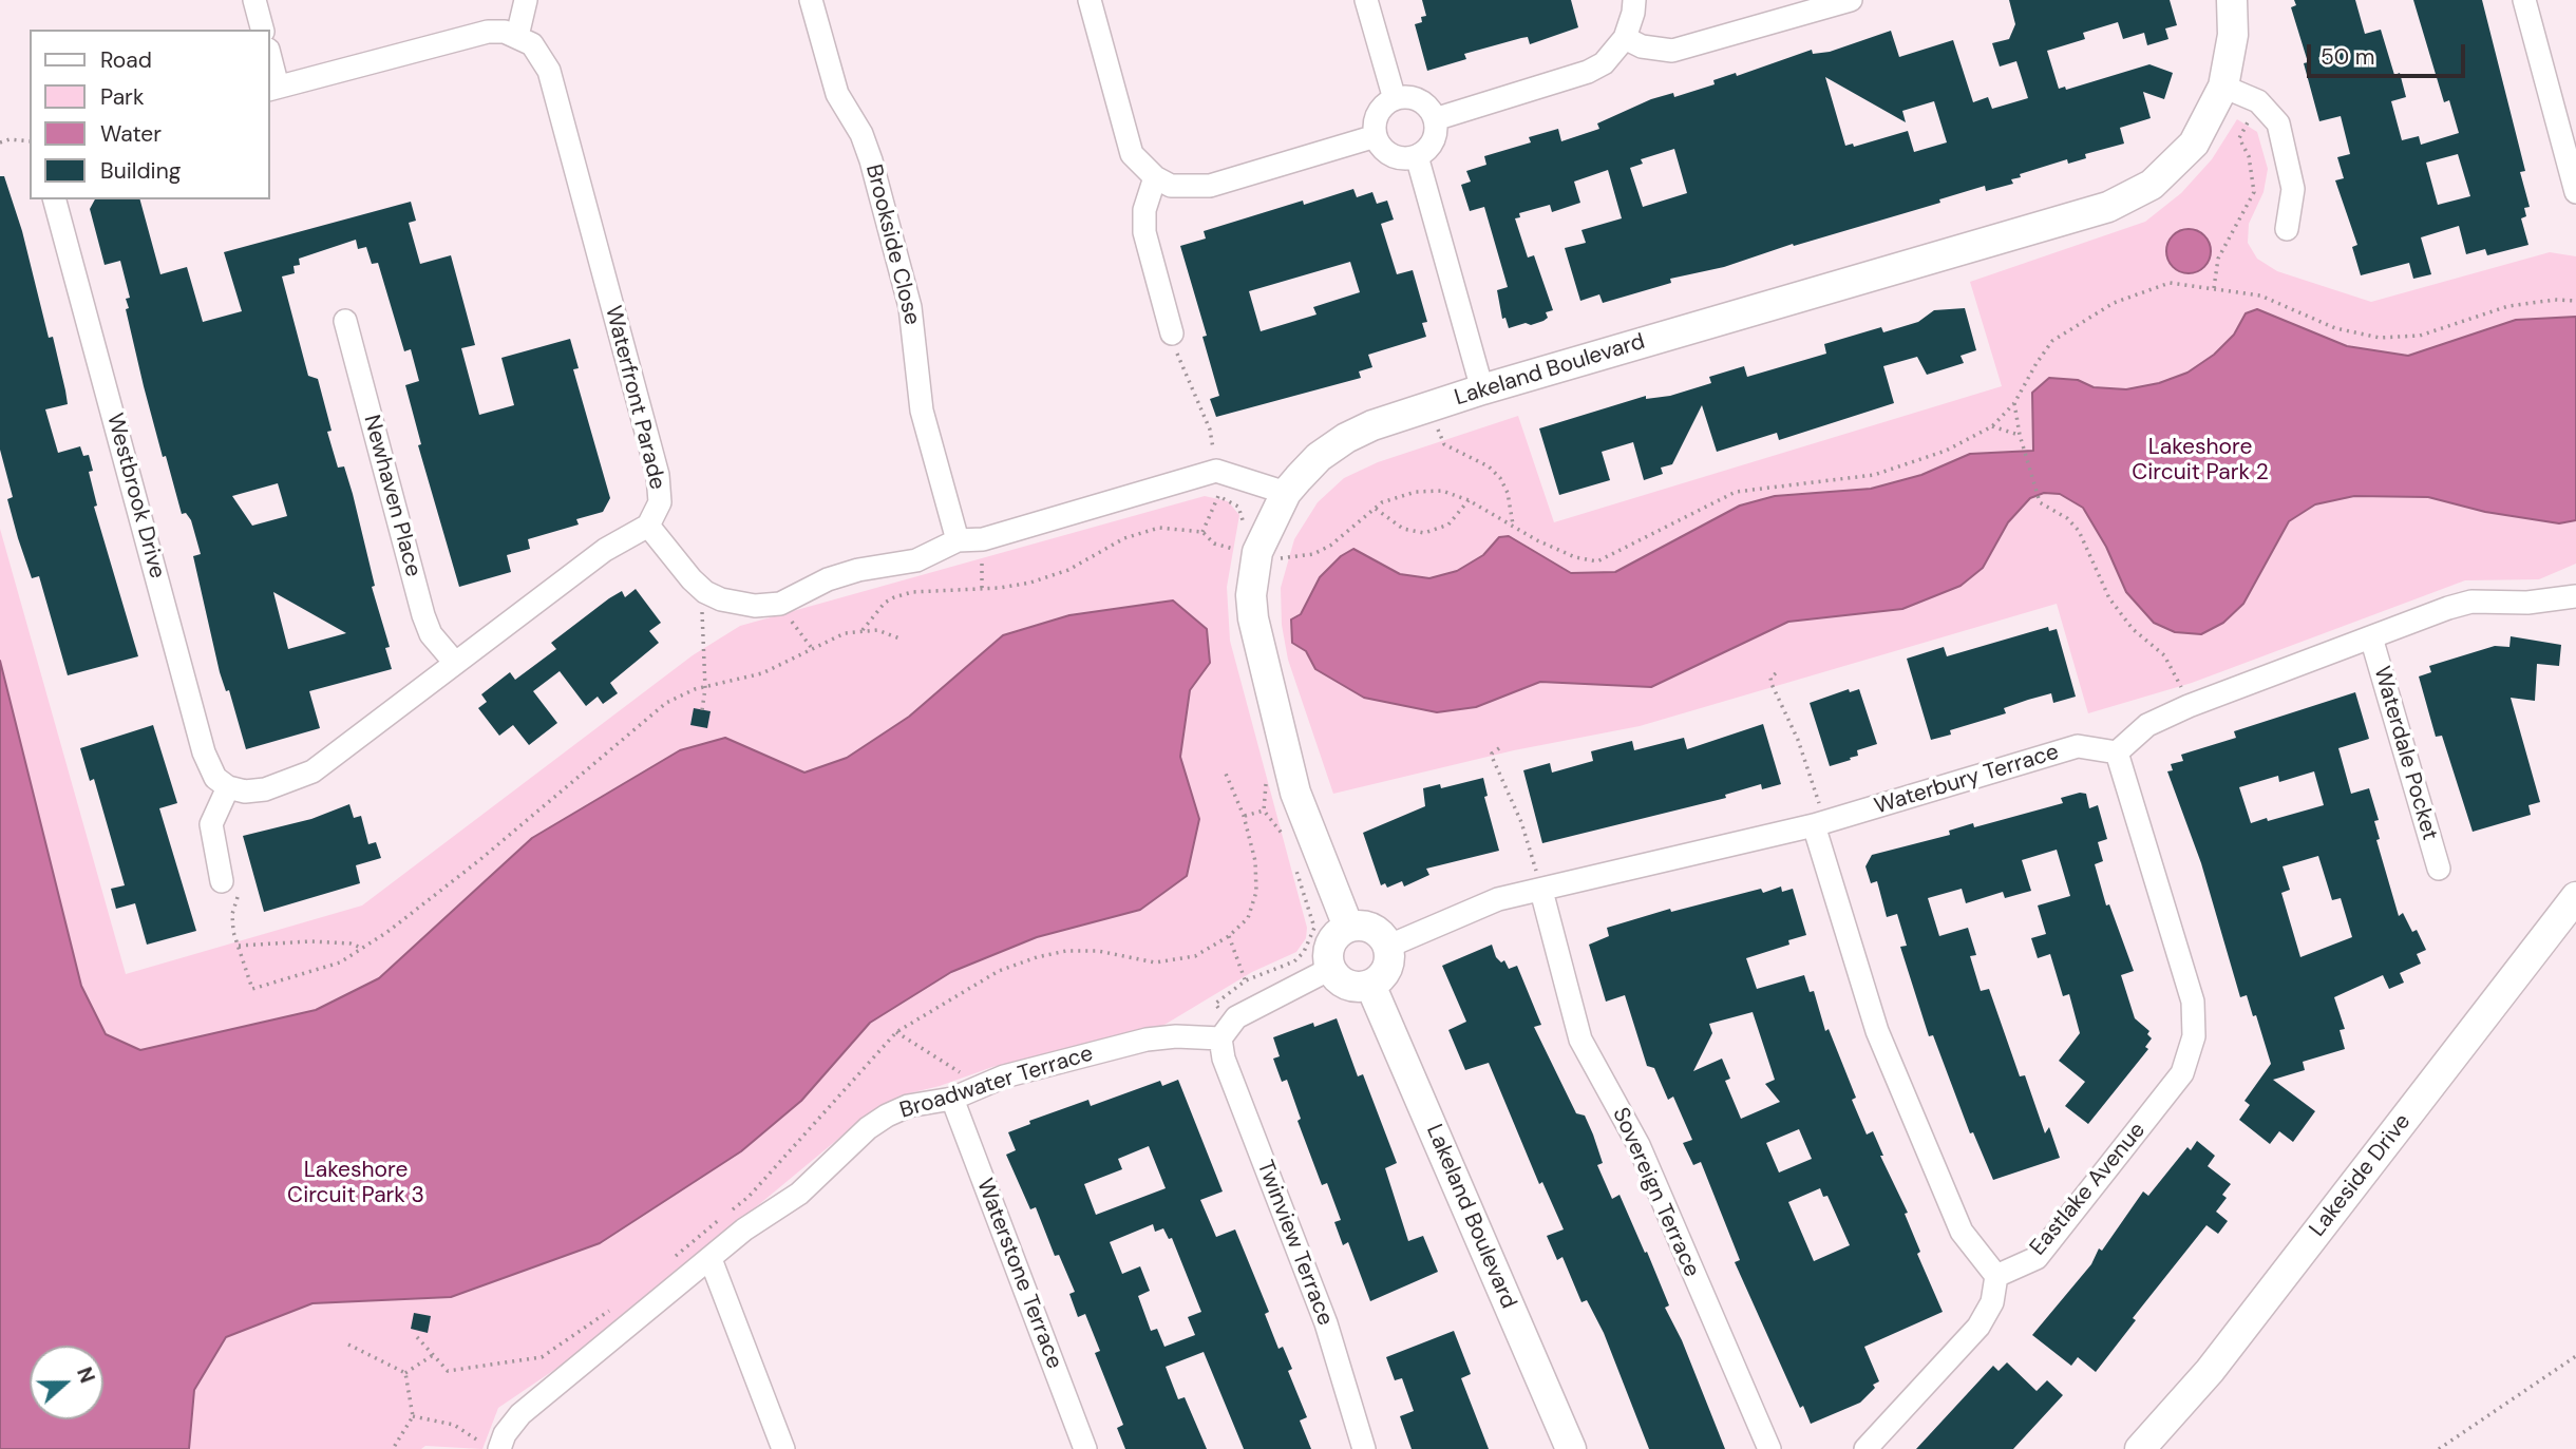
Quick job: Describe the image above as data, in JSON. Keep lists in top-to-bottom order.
{
  "streets": {
    "street": [
      "Brookside Close",
      "Lakeland Boulevard",
      "Waterfront Parade",
      "Westbrook Drive",
      "Newhaven Place",
      "Waterdale Pocket",
      "Waterbury Terrace",
      "Broadwater Terrace",
      "Lakeside Drive",
      "Eastlake Avenue",
      "Sovereign Terrace",
      "Twinview Terrace",
      "Waterstone Terrace"
    ]
  },
  "crossings": [
    ["Lakeland Boulevard", "Waterbury Terrace"],
    ["Waterbury Terrace", "Eastlake Avenue"],
    ["Waterbury Terrace", "Sovereign Terrace"],
    ["Broadwater Terrace", "Twinview Terrace"],
    ["Broadwater Terrace", "Waterstone Terrace"]
  ],
  "parks": ["Lakeshore Circuit Park 2", "Lakeshore Circuit Park 3"],
  "legend": [
    "Road",
    "Park",
    "Water",
    "Building"
  ],
  "scale_bar": "50 m",
  "north": "right"
}
